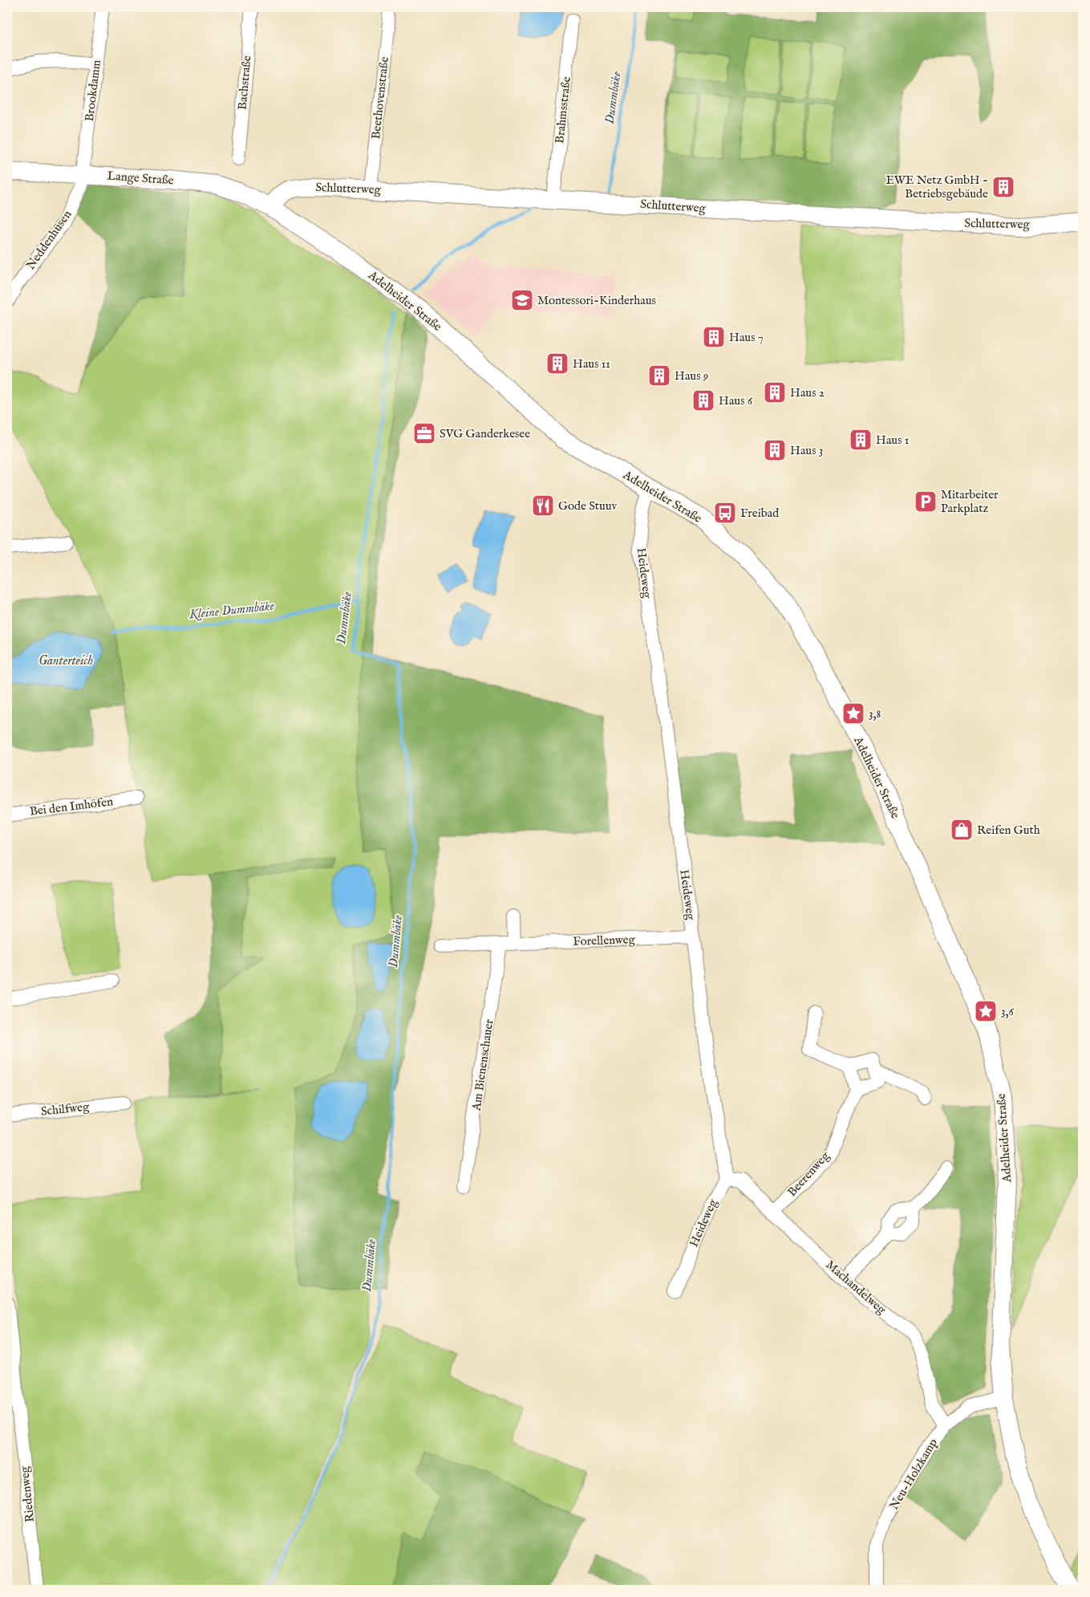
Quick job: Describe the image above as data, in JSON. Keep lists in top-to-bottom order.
{
  "streets": {
    "street": [
      "Bachstraße",
      "Brookdamm",
      "Beethovenstraße",
      "Brahmsstraße",
      "Lange Straße",
      "Schlutterweg",
      "Neddenhüsen",
      "Adelheider Straße",
      "Heideweg",
      "Bei den Imhöfen",
      "Forellenweg",
      "Am Bienenschauer",
      "Schilfweg",
      "Beerenweg",
      "Machandelweg",
      "Neu-Holzkamp",
      "Riedenweg"
    ]
  },
  "crossings": [
    ["Brookdamm", "Lange Straße"],
    ["Brookdamm", "Neddenhüsen"],
    ["Beethovenstraße", "Schlutterweg"],
    ["Brahmsstraße", "Schlutterweg"],
    ["Lange Straße", "Schlutterweg"],
    ["Lange Straße", "Neddenhüsen"],
    ["Lange Straße", "Adelheider Straße"],
    ["Schlutterweg", "Adelheider Straße"],
    ["Adelheider Straße", "Heideweg"],
    ["Adelheider Straße", "Neu-Holzkamp"],
    ["Heideweg", "Forellenweg"],
    ["Heideweg", "Machandelweg"],
    ["Forellenweg", "Am Bienenschauer"],
    ["Beerenweg", "Machandelweg"],
    ["Machandelweg", "Neu-Holzkamp"]
  ],
  "water": ["Dummbäke", "Kleine Dummbäke", "Ganterteich"],
  "places": {
    "building": [
      "EWE Netz GmbH - Betriebsgebäude",
      "Haus 7",
      "Haus 11",
      "Haus 9",
      "Haus 2",
      "Haus 6",
      "Haus 1",
      "Haus 3"
    ],
    "school or university": ["Montessori-Kinderhaus"],
    "office": ["SVG Ganderkesee"],
    "parking": ["Mitarbeiter Parkplatz"],
    "restaurant": ["Gode Stuuv"],
    "bus stop": ["Freibad"],
    "place": ["3,8", "3,6"],
    "shop": ["Reifen Guth"]
  }
}
